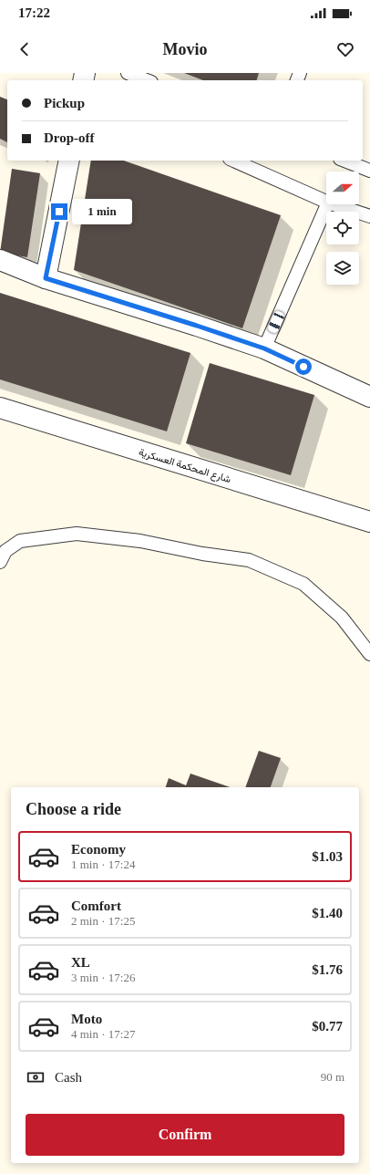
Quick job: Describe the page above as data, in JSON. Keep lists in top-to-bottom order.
{
  "streets": {
    "street": ["شارع المحكمة العسكرية"]
  },
  "north": "right",
  "page": {
    "status": "17:22",
    "header": "Movio",
    "banner": ["Pickup", "Drop-off"],
    "bubble": "1 min",
    "heading": "Choose a ride",
    "list": [
      {
        "name": "Economy",
        "note": "1 min · 17:24",
        "value": "$1.03"
      },
      {
        "name": "Comfort",
        "note": "2 min · 17:25",
        "value": "$1.40"
      },
      {
        "name": "XL",
        "note": "3 min · 17:26",
        "value": "$1.76"
      },
      {
        "name": "Moto",
        "note": "4 min · 17:27",
        "value": "$0.77"
      }
    ],
    "pay": ["Cash", "90 m"],
    "buttons": "Confirm"
  }
}
